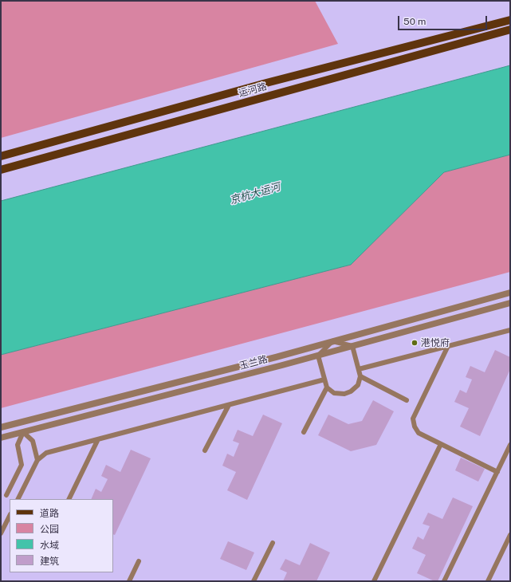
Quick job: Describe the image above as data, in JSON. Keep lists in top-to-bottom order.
{
  "streets": {
    "main road": ["运河路"],
    "street": ["玉兰路"]
  },
  "water": ["京杭大运河"],
  "places": ["港悦府"],
  "legend": [
    "道路",
    "公园",
    "水域",
    "建筑"
  ],
  "scale_bar": "50 m"
}
